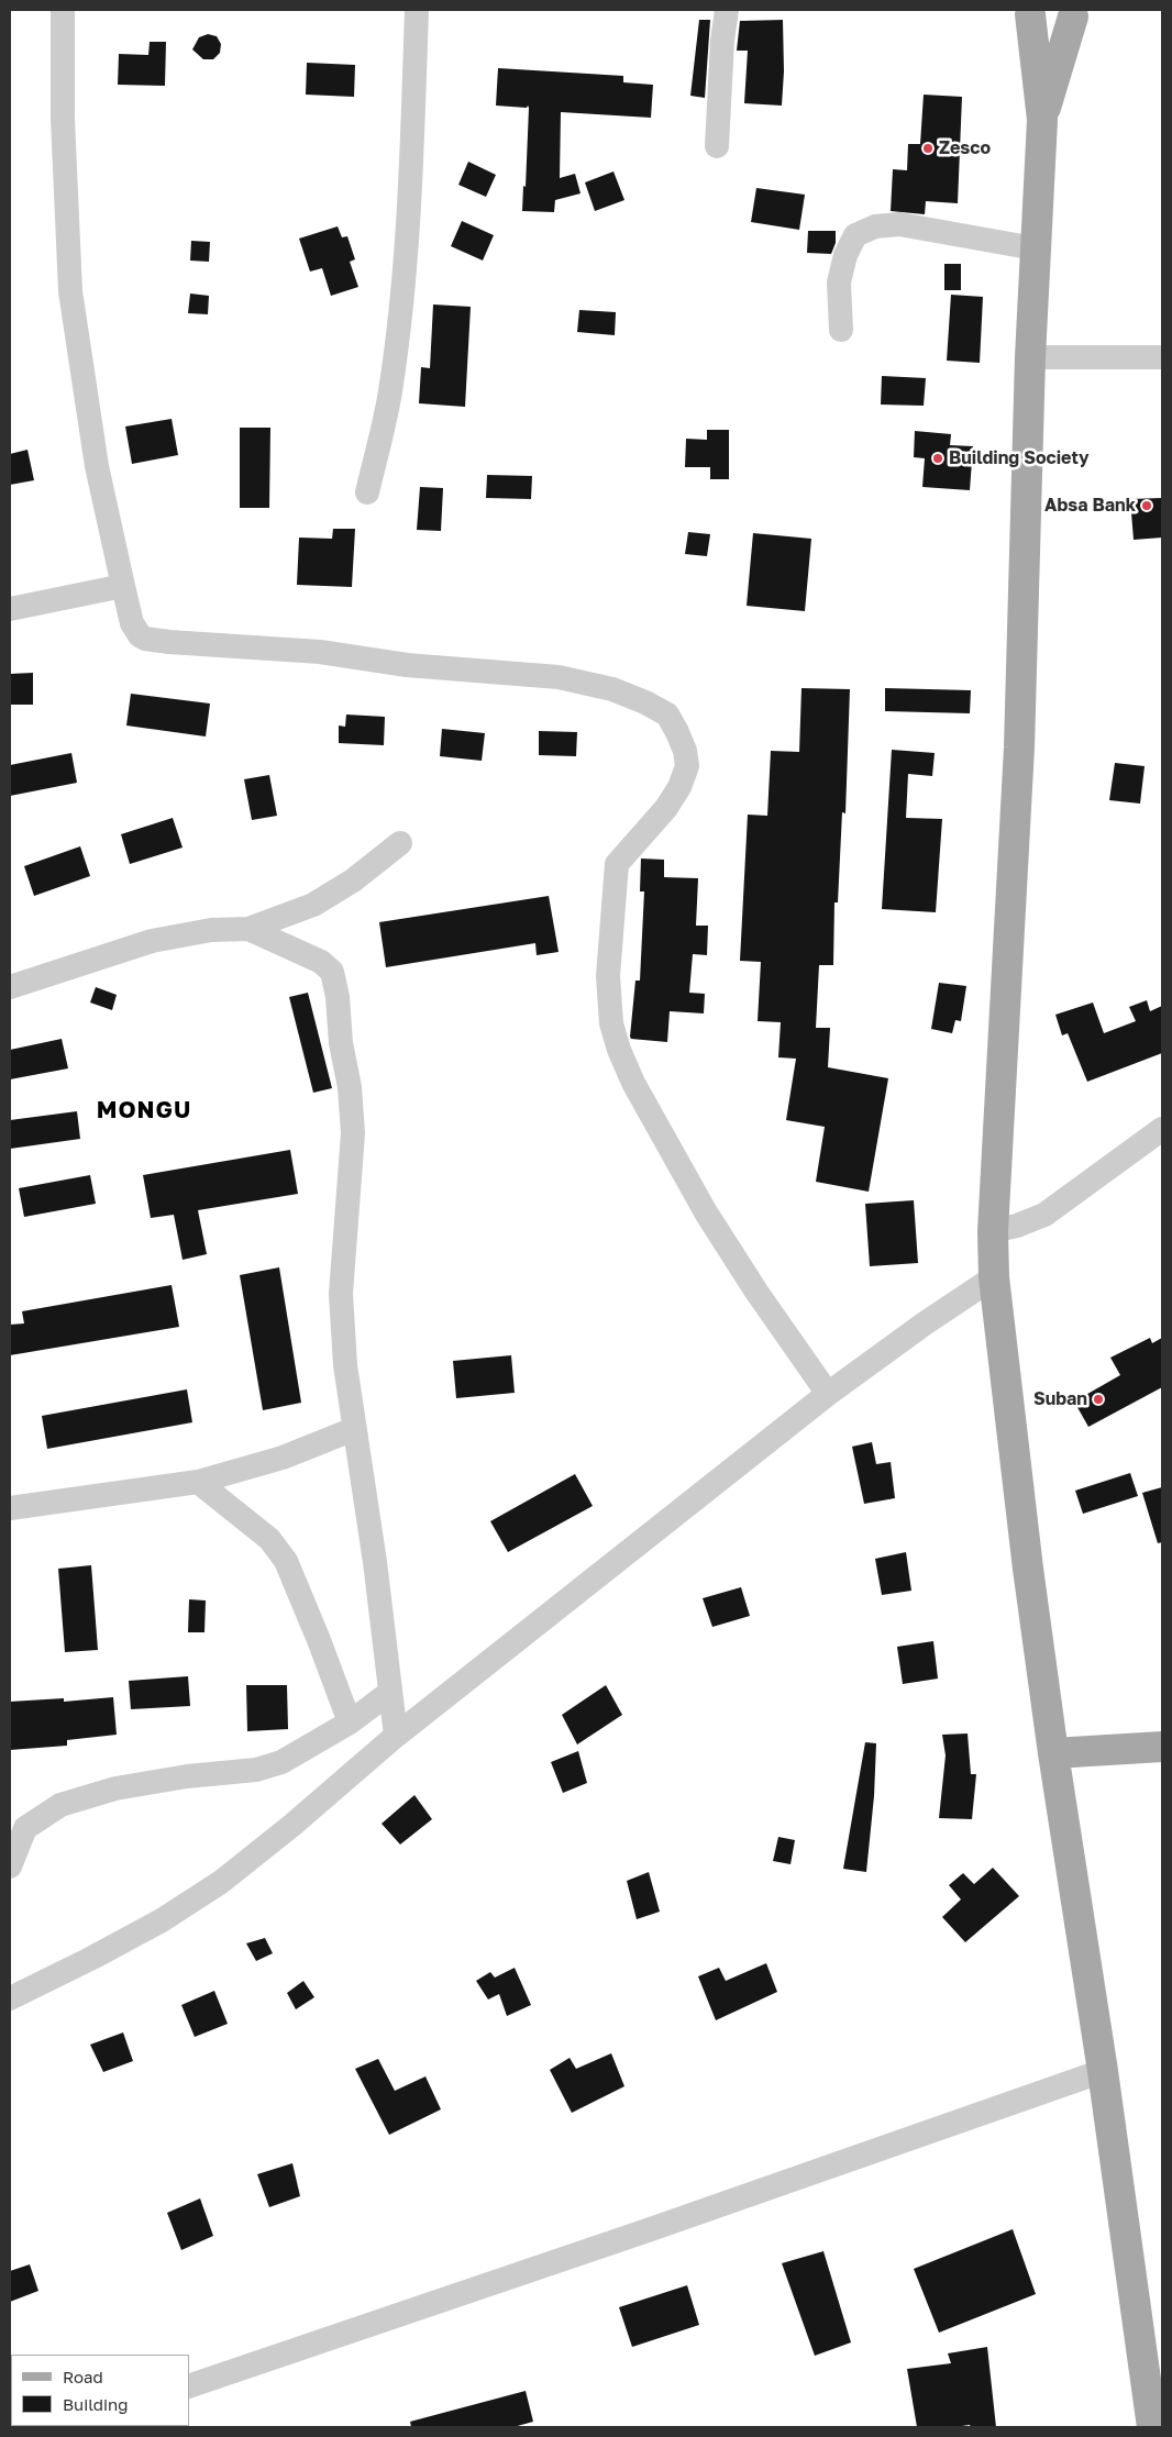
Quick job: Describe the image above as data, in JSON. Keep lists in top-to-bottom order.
{
  "districts": ["MONGU"],
  "places": [
    "Zesco",
    "Building Society",
    "Absa Bank",
    "Suban"
  ],
  "legend": ["Road", "Building"]
}
